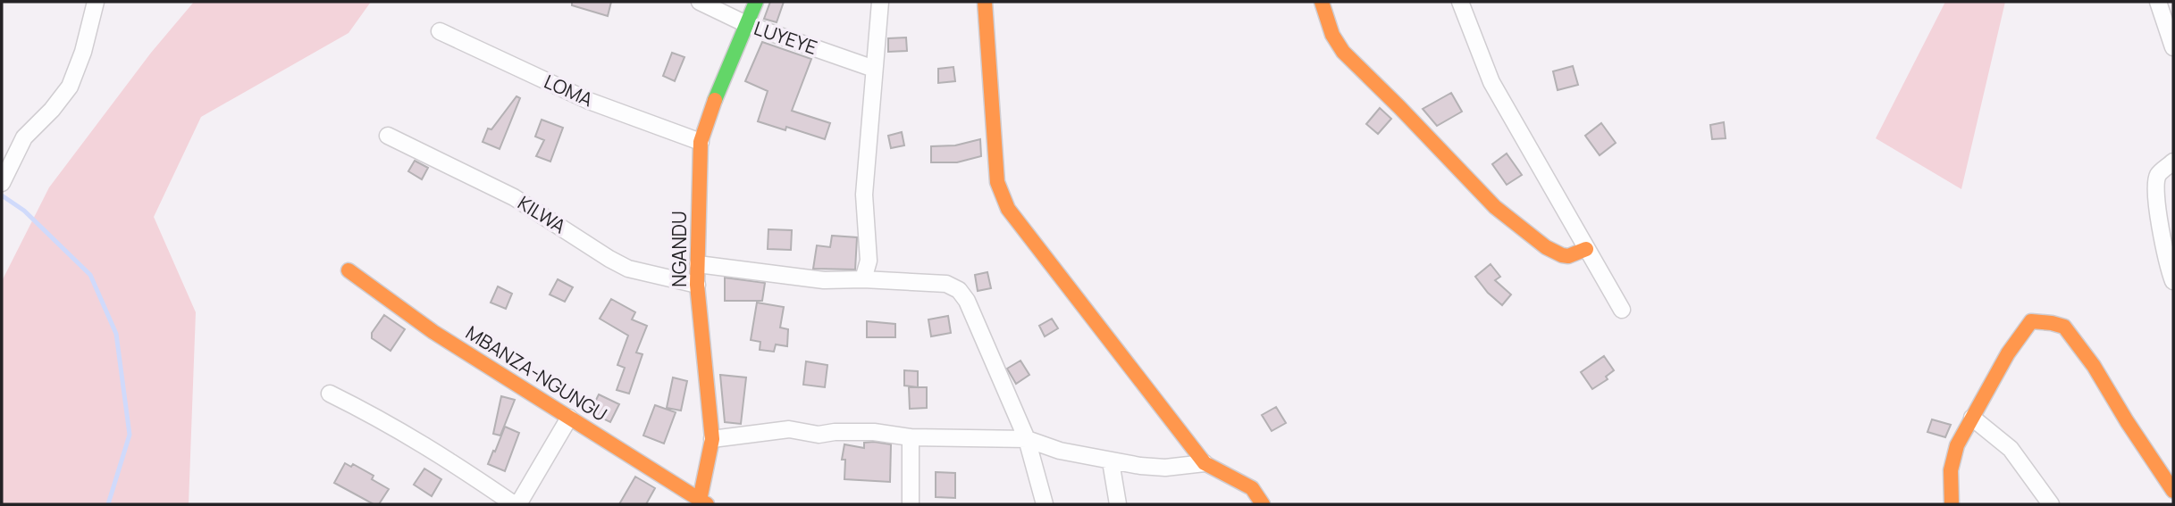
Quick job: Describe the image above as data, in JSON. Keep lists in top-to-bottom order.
{
  "streets": {
    "street": [
      "LUYEYE",
      "LOMA",
      "KILWA",
      "NGANDU",
      "MBANZA-NGUNGU"
    ]
  },
  "crossings": [
    ["LUYEYE", "NGANDU"],
    ["LOMA", "NGANDU"],
    ["KILWA", "NGANDU"],
    ["NGANDU", "MBANZA-NGUNGU"]
  ]
}
